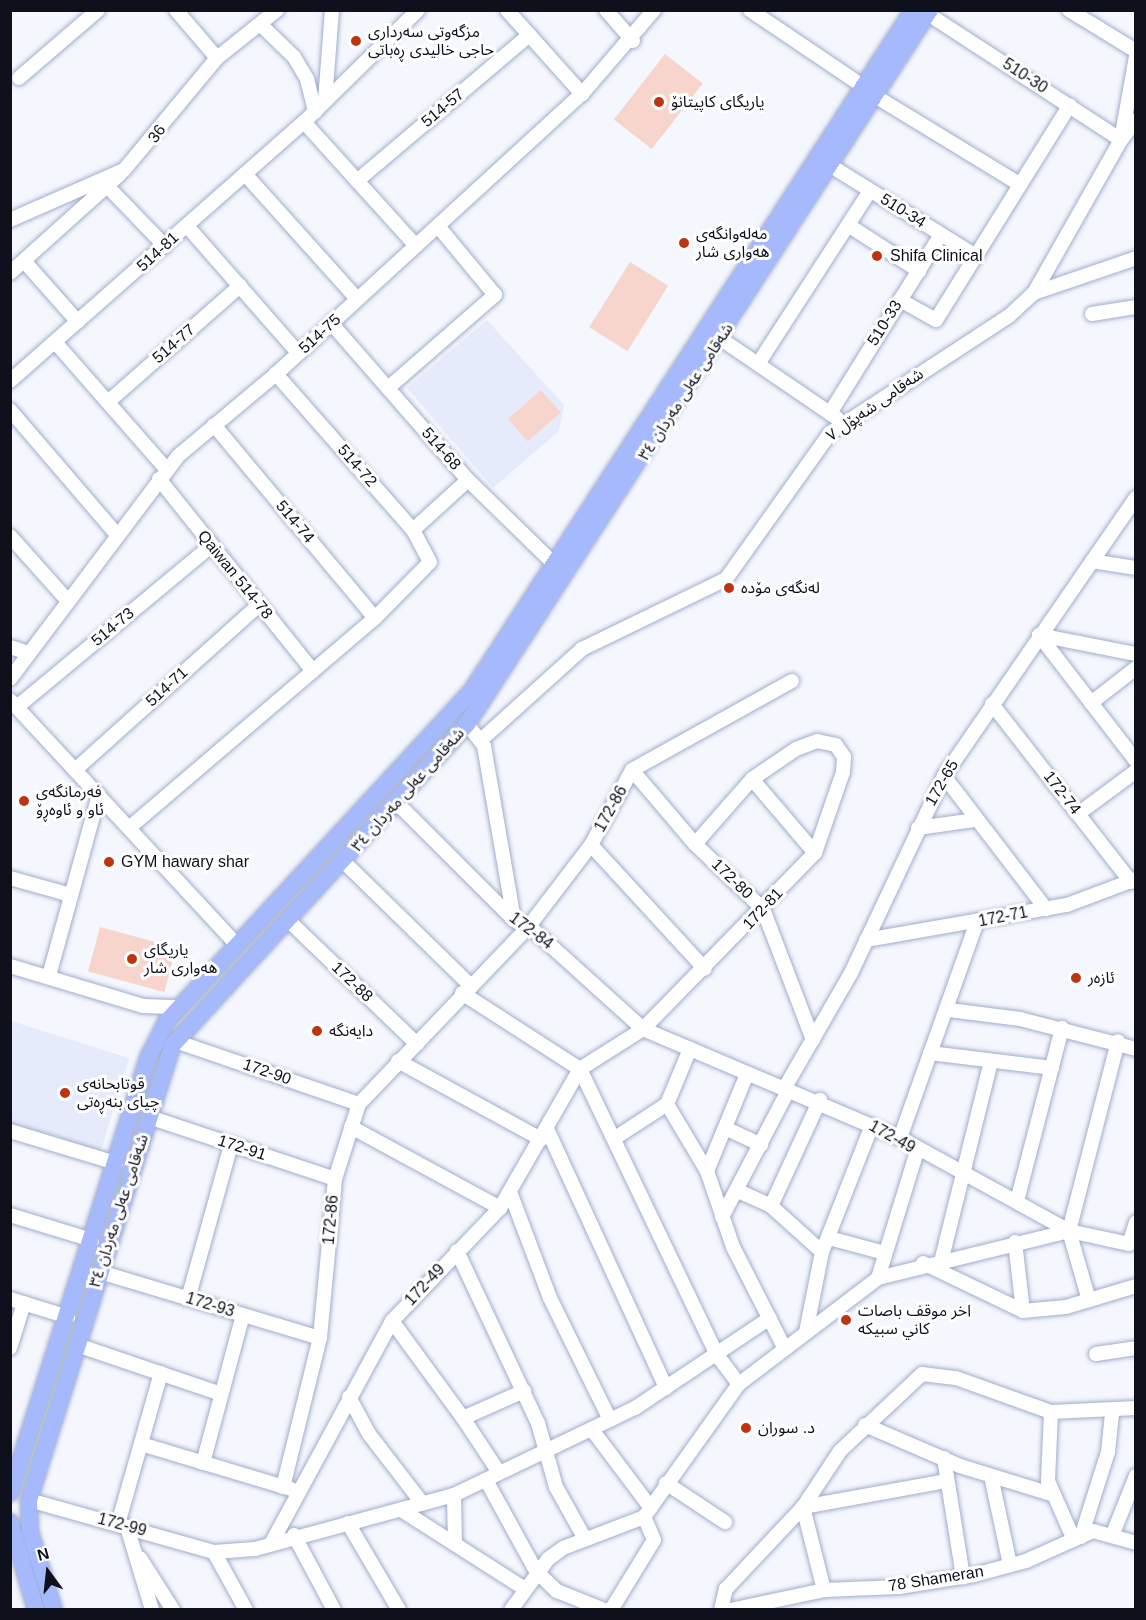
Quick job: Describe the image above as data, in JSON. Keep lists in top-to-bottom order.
{
  "streets": {
    "main road": ["شەقامی عەلی مەردان ٣٤"],
    "street": [
      "510-30",
      "514-57",
      "36",
      "510-34",
      "514-81",
      "510-33",
      "514-75",
      "514-77",
      "شەقامی شەپۆل ٧",
      "514-68",
      "514-72",
      "514-74",
      "Qaiwan 514-78",
      "514-73",
      "514-71",
      "172-65",
      "172-74",
      "172-86",
      "172-80",
      "172-81",
      "172-71",
      "172-84",
      "172-88",
      "172-90",
      "172-49",
      "172-91",
      "172-93",
      "172-99",
      "78 Shameran"
    ]
  },
  "crossings": [
    ["510-30", "شەقامی عەلی مەردان ٣٤"],
    ["510-30", "شەقامی شەپۆل ٧"],
    ["510-34", "510-33"],
    ["510-34", "شەقامی عەلی مەردان ٣٤"],
    ["514-81", "Qaiwan 514-78"],
    ["514-75", "514-68"],
    ["514-75", "514-72"],
    ["514-75", "514-74"],
    ["514-75", "Qaiwan 514-78"],
    ["514-77", "Qaiwan 514-78"],
    ["شەقامی عەلی مەردان ٣٤", "514-68"],
    ["شەقامی عەلی مەردان ٣٤", "172-84"],
    ["شەقامی عەلی مەردان ٣٤", "172-88"],
    ["شەقامی عەلی مەردان ٣٤", "172-90"],
    ["شەقامی عەلی مەردان ٣٤", "172-91"],
    ["شەقامی عەلی مەردان ٣٤", "172-93"],
    ["شەقامی عەلی مەردان ٣٤", "172-99"],
    ["514-72", "514-74"],
    ["Qaiwan 514-78", "514-73"],
    ["Qaiwan 514-78", "514-71"],
    ["172-65", "172-74"],
    ["172-65", "172-80"],
    ["172-65", "172-71"],
    ["172-65", "172-49"],
    ["172-74", "172-71"],
    ["172-86", "172-80"],
    ["172-86", "172-84"],
    ["172-86", "172-88"],
    ["172-86", "172-90"],
    ["172-86", "172-91"],
    ["172-86", "172-93"],
    ["172-80", "172-81"],
    ["172-81", "172-84"],
    ["172-81", "172-49"],
    ["172-84", "172-49"],
    ["172-49", "172-99"]
  ],
  "places": [
    "مزگەوتی سەرداری حاجی خالیدی ڕەباتی",
    "یاریگای کاپیتانۆ",
    "مەلەوانگەی هەواری شار",
    "Shifa Clinical",
    "لەنگەی مۆدە",
    "فەرمانگەی ئاو و ئاوەڕۆ",
    "GYM hawary shar",
    "یاریگای هەواری شار",
    "ئازەر",
    "دایەنگە",
    "قوتابحانەی چیای بنەڕەتی",
    "اخر موقف باصات كاني سبيكه",
    "د. سوران"
  ],
  "north": "top"
}
